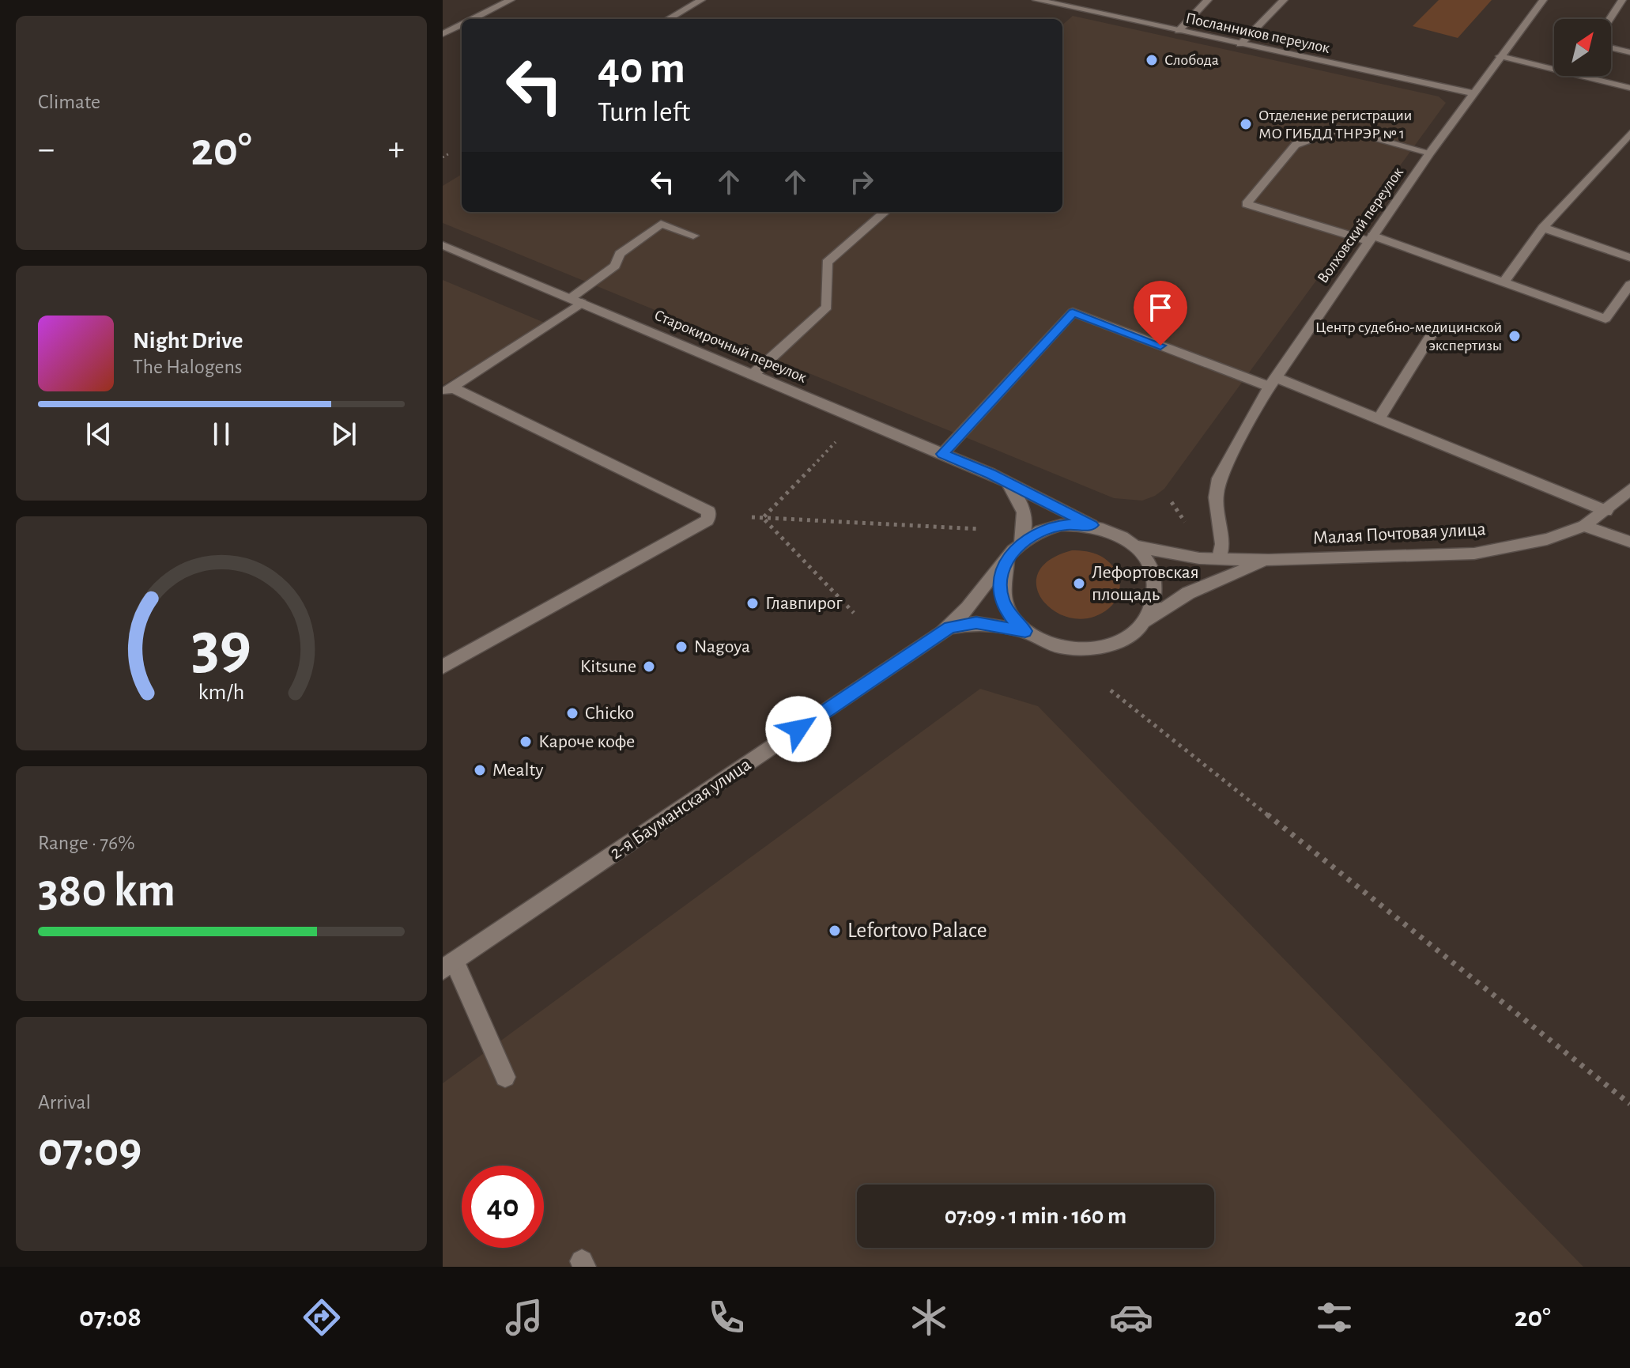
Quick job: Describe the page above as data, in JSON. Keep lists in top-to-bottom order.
{
  "streets": {
    "street": [
      "Посланников переулок",
      "Волховский переулок",
      "Старокирочный переулок",
      "Малая Почтовая улица",
      "2-я Бауманская улица"
    ]
  },
  "crossings": [
    ["Посланников переулок", "Волховский переулок"],
    ["Волховский переулок", "Малая Почтовая улица"],
    ["Старокирочный переулок", "Малая Почтовая улица"],
    ["Старокирочный переулок", "2-я Бауманская улица"],
    ["Малая Почтовая улица", "2-я Бауманская улица"]
  ],
  "places": [
    "Слобода",
    "Отделение регистрации МО ГИБДД ТНРЭР № 1",
    "Центр судебно-медицинской экспертизы",
    "Лефортовская площадь",
    "Главпирог",
    "Nagoya",
    "Kitsune",
    "Chicko",
    "Кароче кофе",
    "Mealty",
    "Lefortovo Palace"
  ],
  "north": "top right",
  "page": {
    "tile": [
      "Climate",
      ["Range · 76%", "380 km"],
      ["Arrival", "07:09"]
    ],
    "turn": ["40 m", "Turn left"],
    "heat": ["−", "20°", "+"],
    "song": ["Night Drive", "The Halogens"],
    "limit": "40",
    "trip": "07:09 · 1 min · 160 m",
    "tabs": ["07:08", "20°"],
    "gauge": ["39", "km/h"]
  }
}
